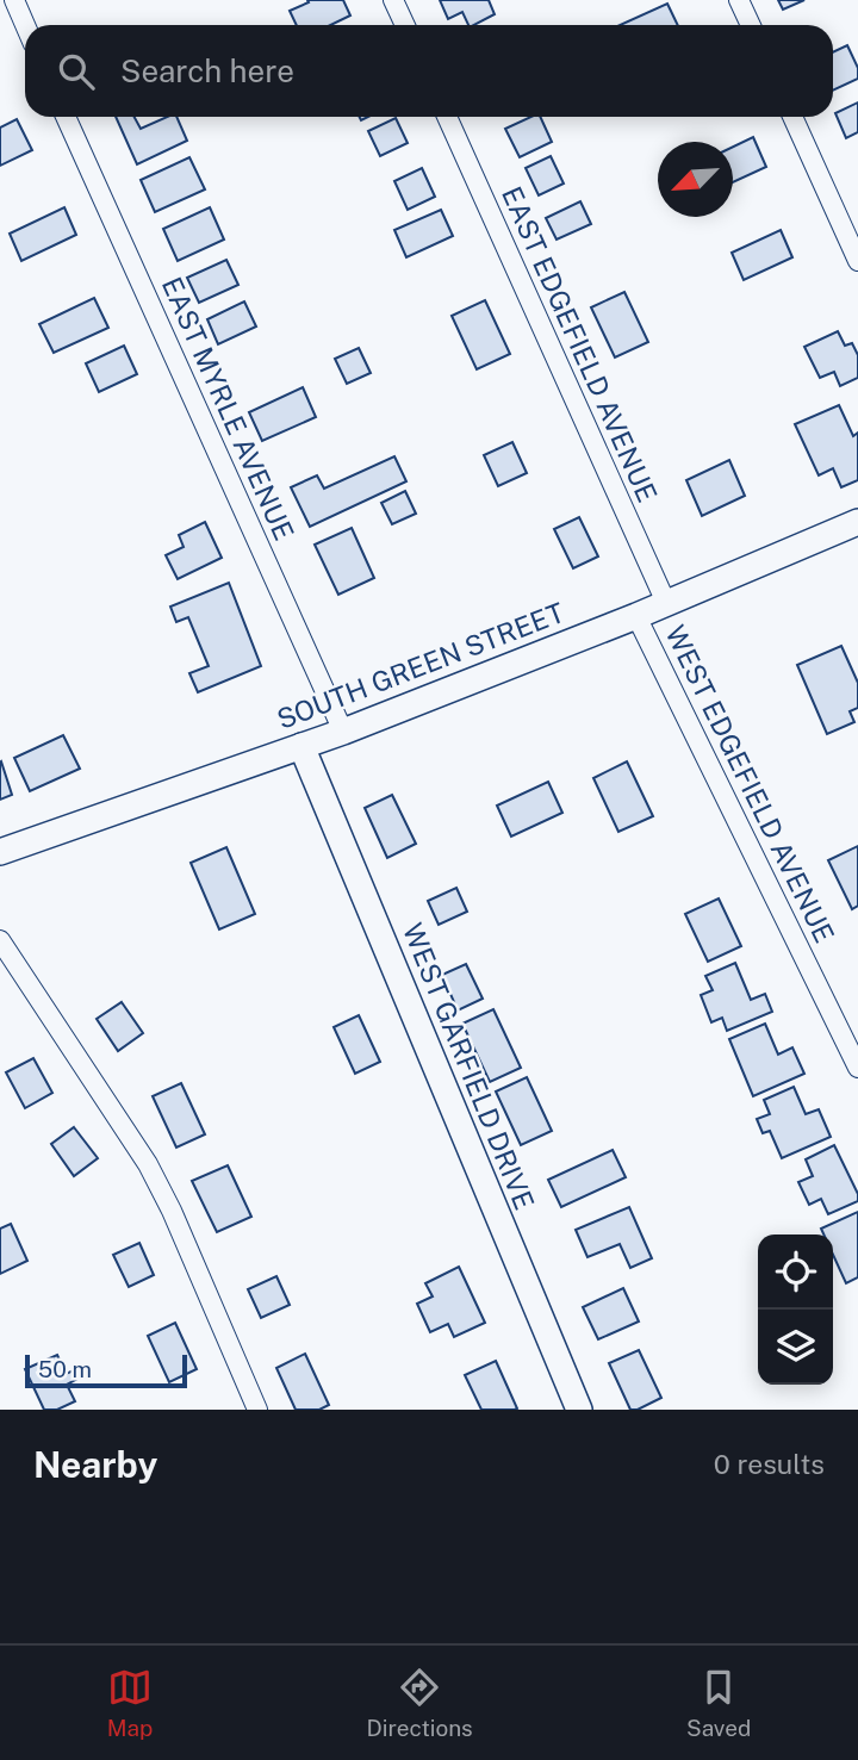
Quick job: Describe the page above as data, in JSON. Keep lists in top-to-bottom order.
{
  "streets": {
    "street": [
      "EAST EDGEFIELD AVENUE",
      "EAST MYRLE AVENUE",
      "SOUTH GREEN STREET",
      "WEST EDGEFIELD AVENUE",
      "WEST GARFIELD DRIVE"
    ]
  },
  "crossings": [
    ["EAST EDGEFIELD AVENUE", "SOUTH GREEN STREET"],
    ["EAST MYRLE AVENUE", "SOUTH GREEN STREET"],
    ["SOUTH GREEN STREET", "WEST EDGEFIELD AVENUE"],
    ["SOUTH GREEN STREET", "WEST GARFIELD DRIVE"]
  ],
  "scale_bar": "50 m",
  "north": "bottom left",
  "page": {
    "search": "Search here",
    "scale": "50 m",
    "heading": ["Nearby", "0 results"],
    "nav": ["Map", "Directions", "Saved"]
  }
}
